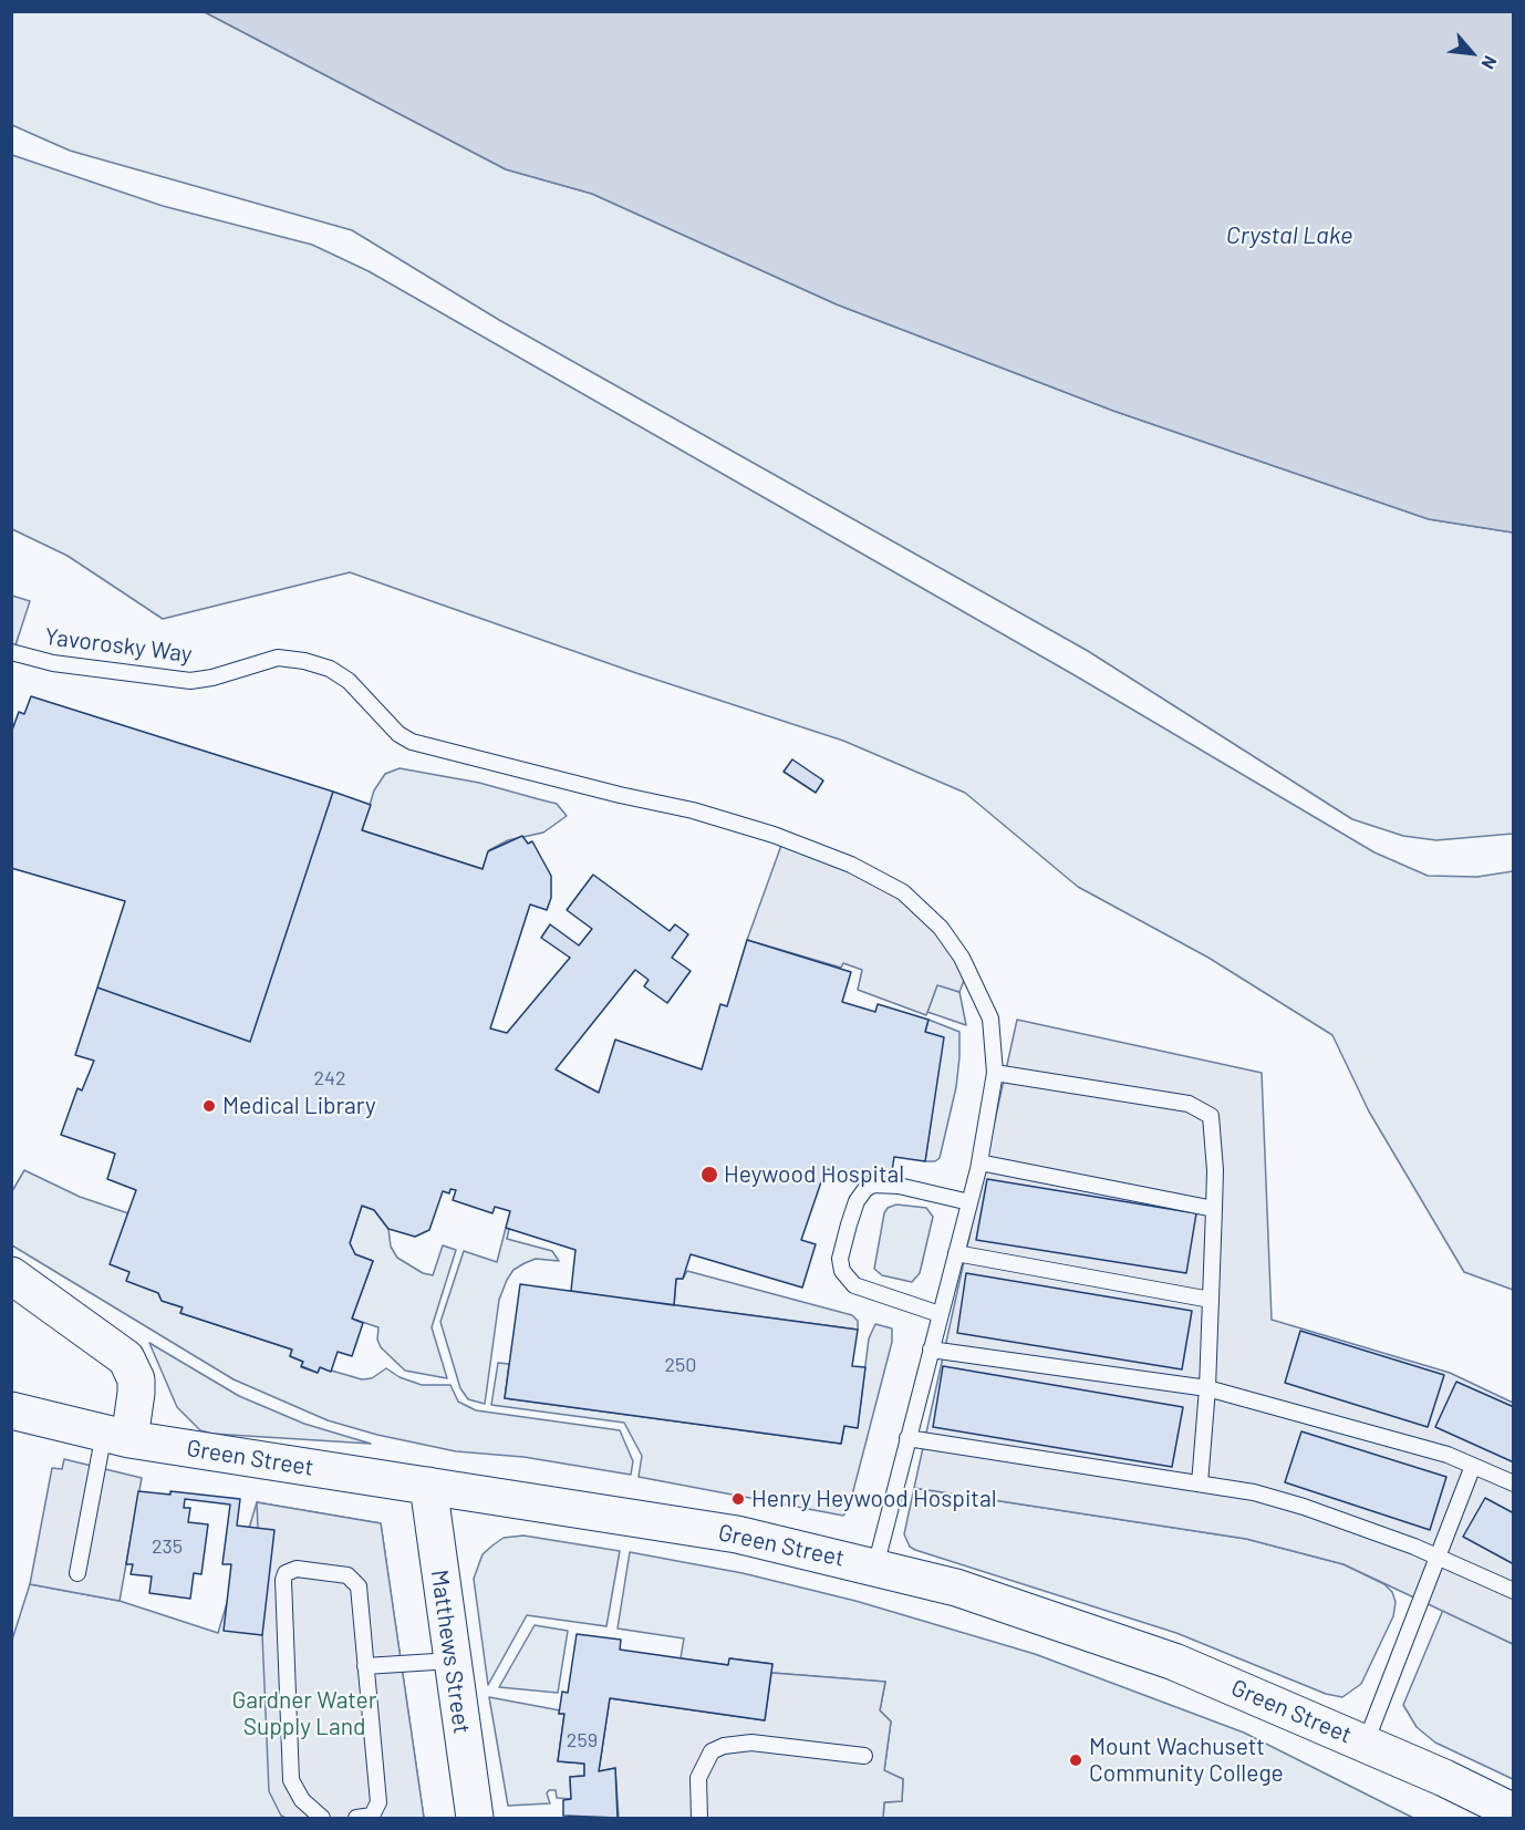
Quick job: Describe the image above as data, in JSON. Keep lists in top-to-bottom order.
{
  "streets": {
    "street": ["Green Street", "Matthews Street"],
    "lane": ["Yavorosky Way"]
  },
  "crossings": [
    ["Yavorosky Way", "Green Street"],
    ["Green Street", "Matthews Street"]
  ],
  "water": ["Crystal Lake"],
  "parks": ["Gardner Water Supply Land"],
  "places": [
    "Medical Library",
    "Heywood Hospital",
    "Henry Heywood Hospital",
    "Mount Wachusett Community College"
  ],
  "house_numbers": [
    "242",
    "250",
    "235",
    "259"
  ],
  "north": "bottom right"
}
